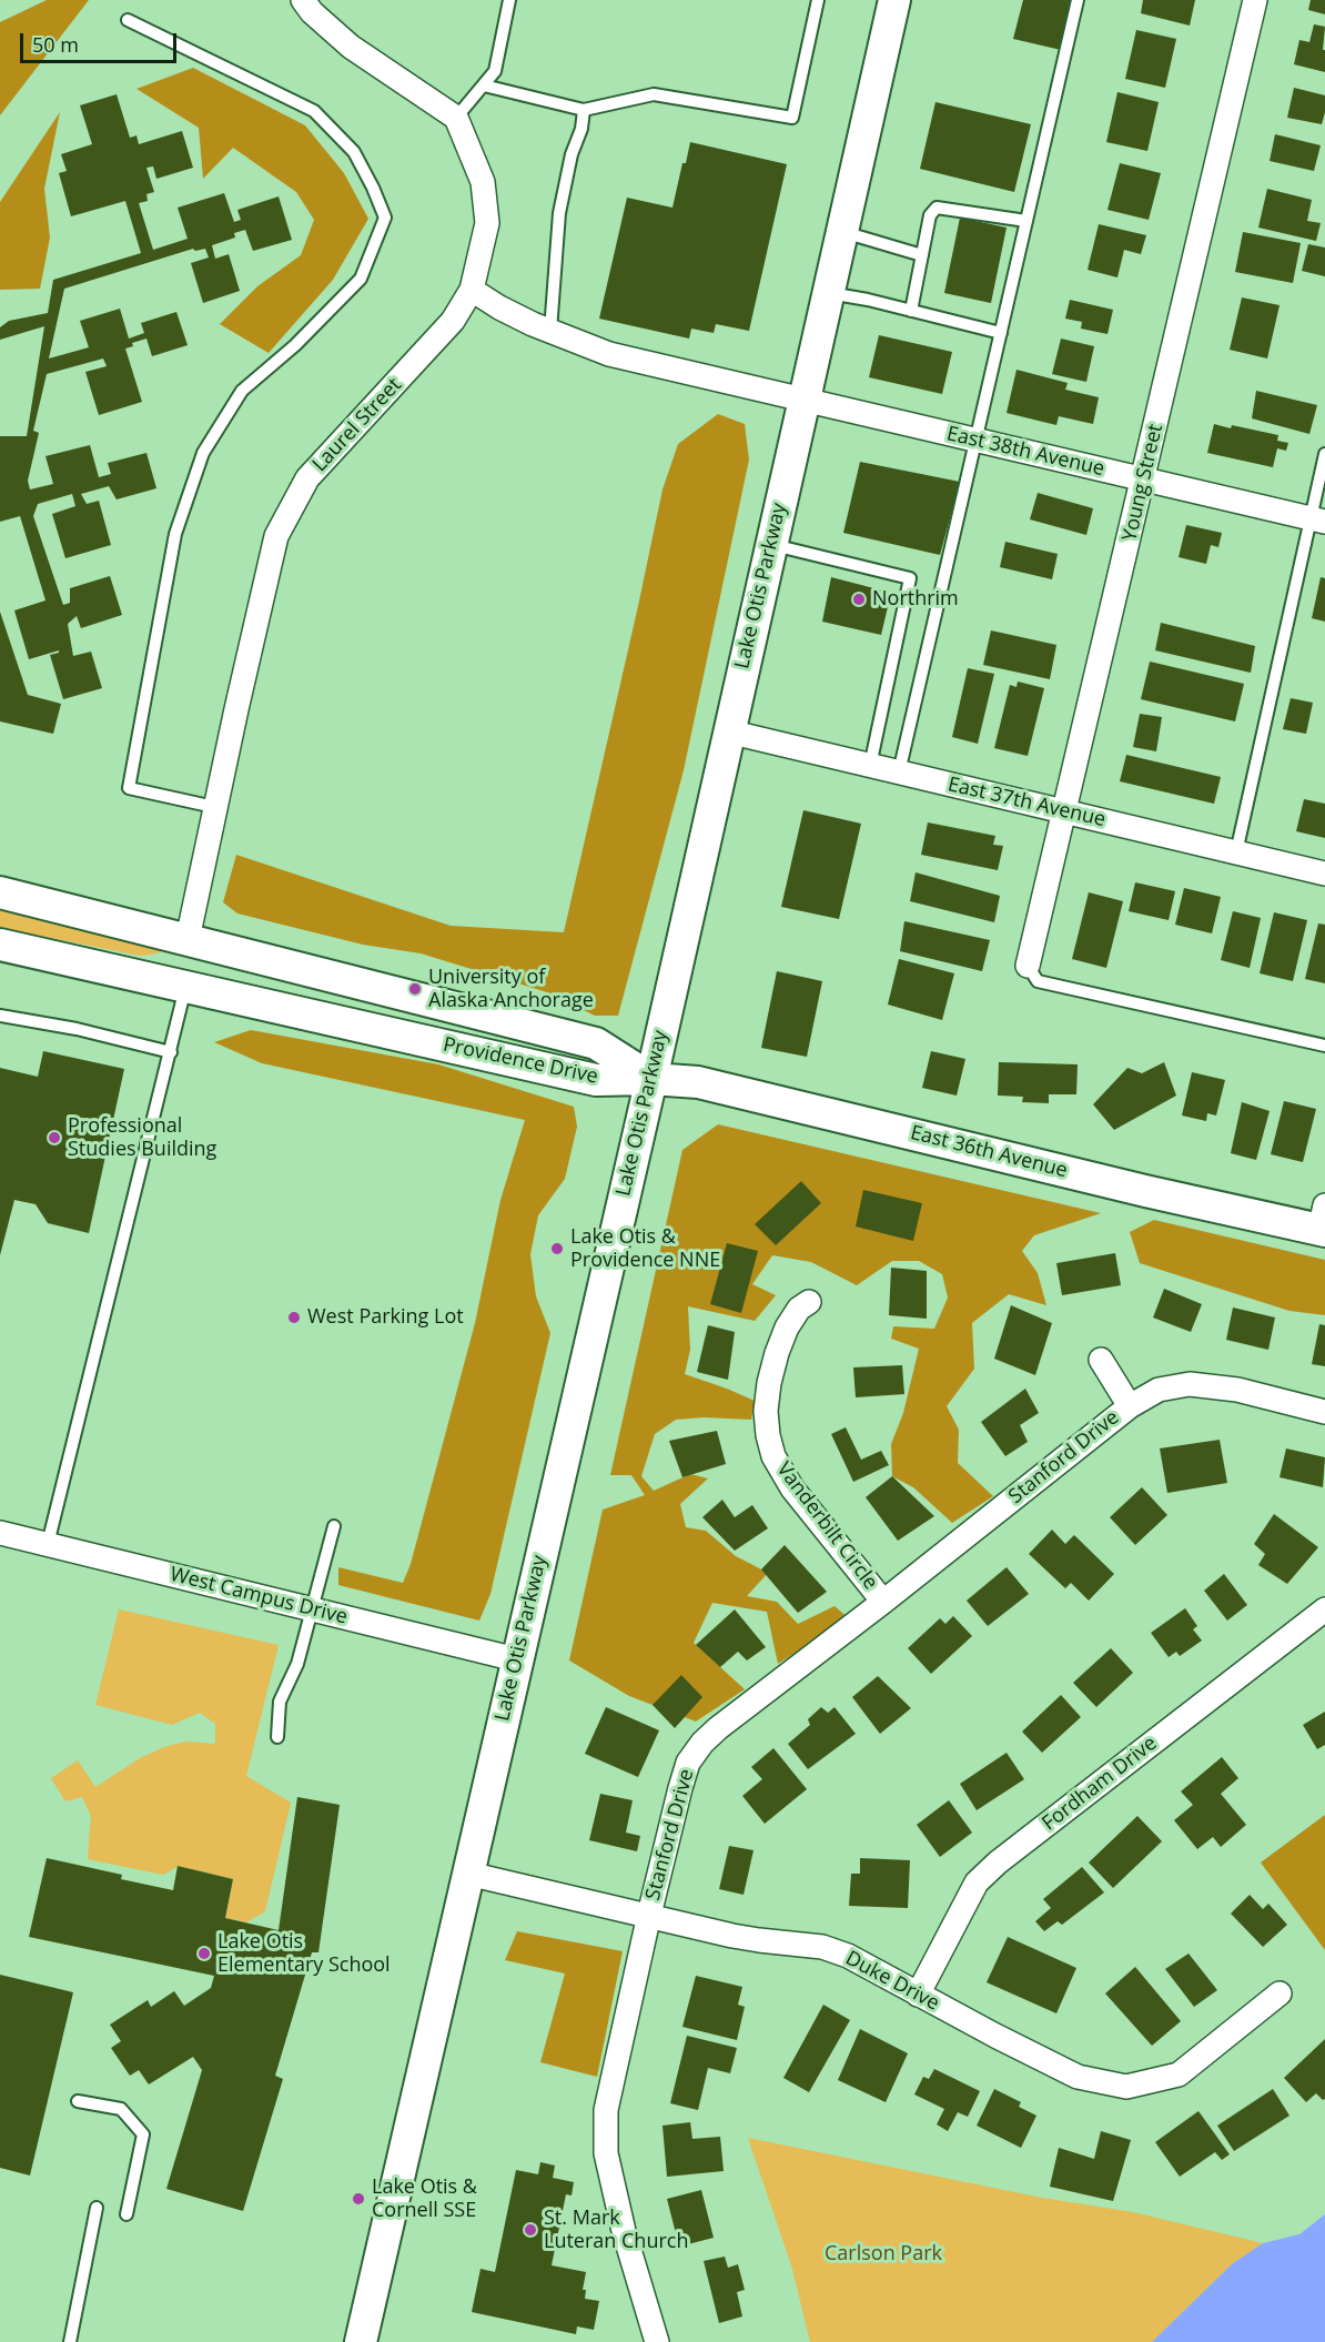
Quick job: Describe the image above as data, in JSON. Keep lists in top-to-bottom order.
{
  "streets": {
    "main road": ["Lake Otis Parkway", "Providence Drive", "East 36th Avenue"],
    "street": [
      "Laurel Street",
      "East 38th Avenue",
      "Young Street",
      "East 37th Avenue",
      "Stanford Drive",
      "Vanderbilt Circle",
      "West Campus Drive",
      "Fordham Drive",
      "Duke Drive"
    ]
  },
  "crossings": [
    ["Laurel Street", "East 38th Avenue"],
    ["Laurel Street", "Providence Drive"],
    ["East 38th Avenue", "Young Street"],
    ["East 38th Avenue", "Lake Otis Parkway"],
    ["Young Street", "East 37th Avenue"],
    ["Lake Otis Parkway", "East 37th Avenue"],
    ["Lake Otis Parkway", "Providence Drive"],
    ["Lake Otis Parkway", "East 36th Avenue"],
    ["Lake Otis Parkway", "West Campus Drive"],
    ["Lake Otis Parkway", "Duke Drive"],
    ["Providence Drive", "East 36th Avenue"],
    ["Stanford Drive", "Vanderbilt Circle"],
    ["Stanford Drive", "Duke Drive"],
    ["Fordham Drive", "Duke Drive"]
  ],
  "parks": ["Carlson Park"],
  "places": [
    "Northrim",
    "University of Alaska Anchorage",
    "Professional Studies Building",
    "Lake Otis & Providence NNE",
    "West Parking Lot",
    "Lake Otis Elementary School",
    "Lake Otis & Cornell SSE",
    "St. Mark Luteran Church"
  ],
  "scale_bar": "50 m"
}
